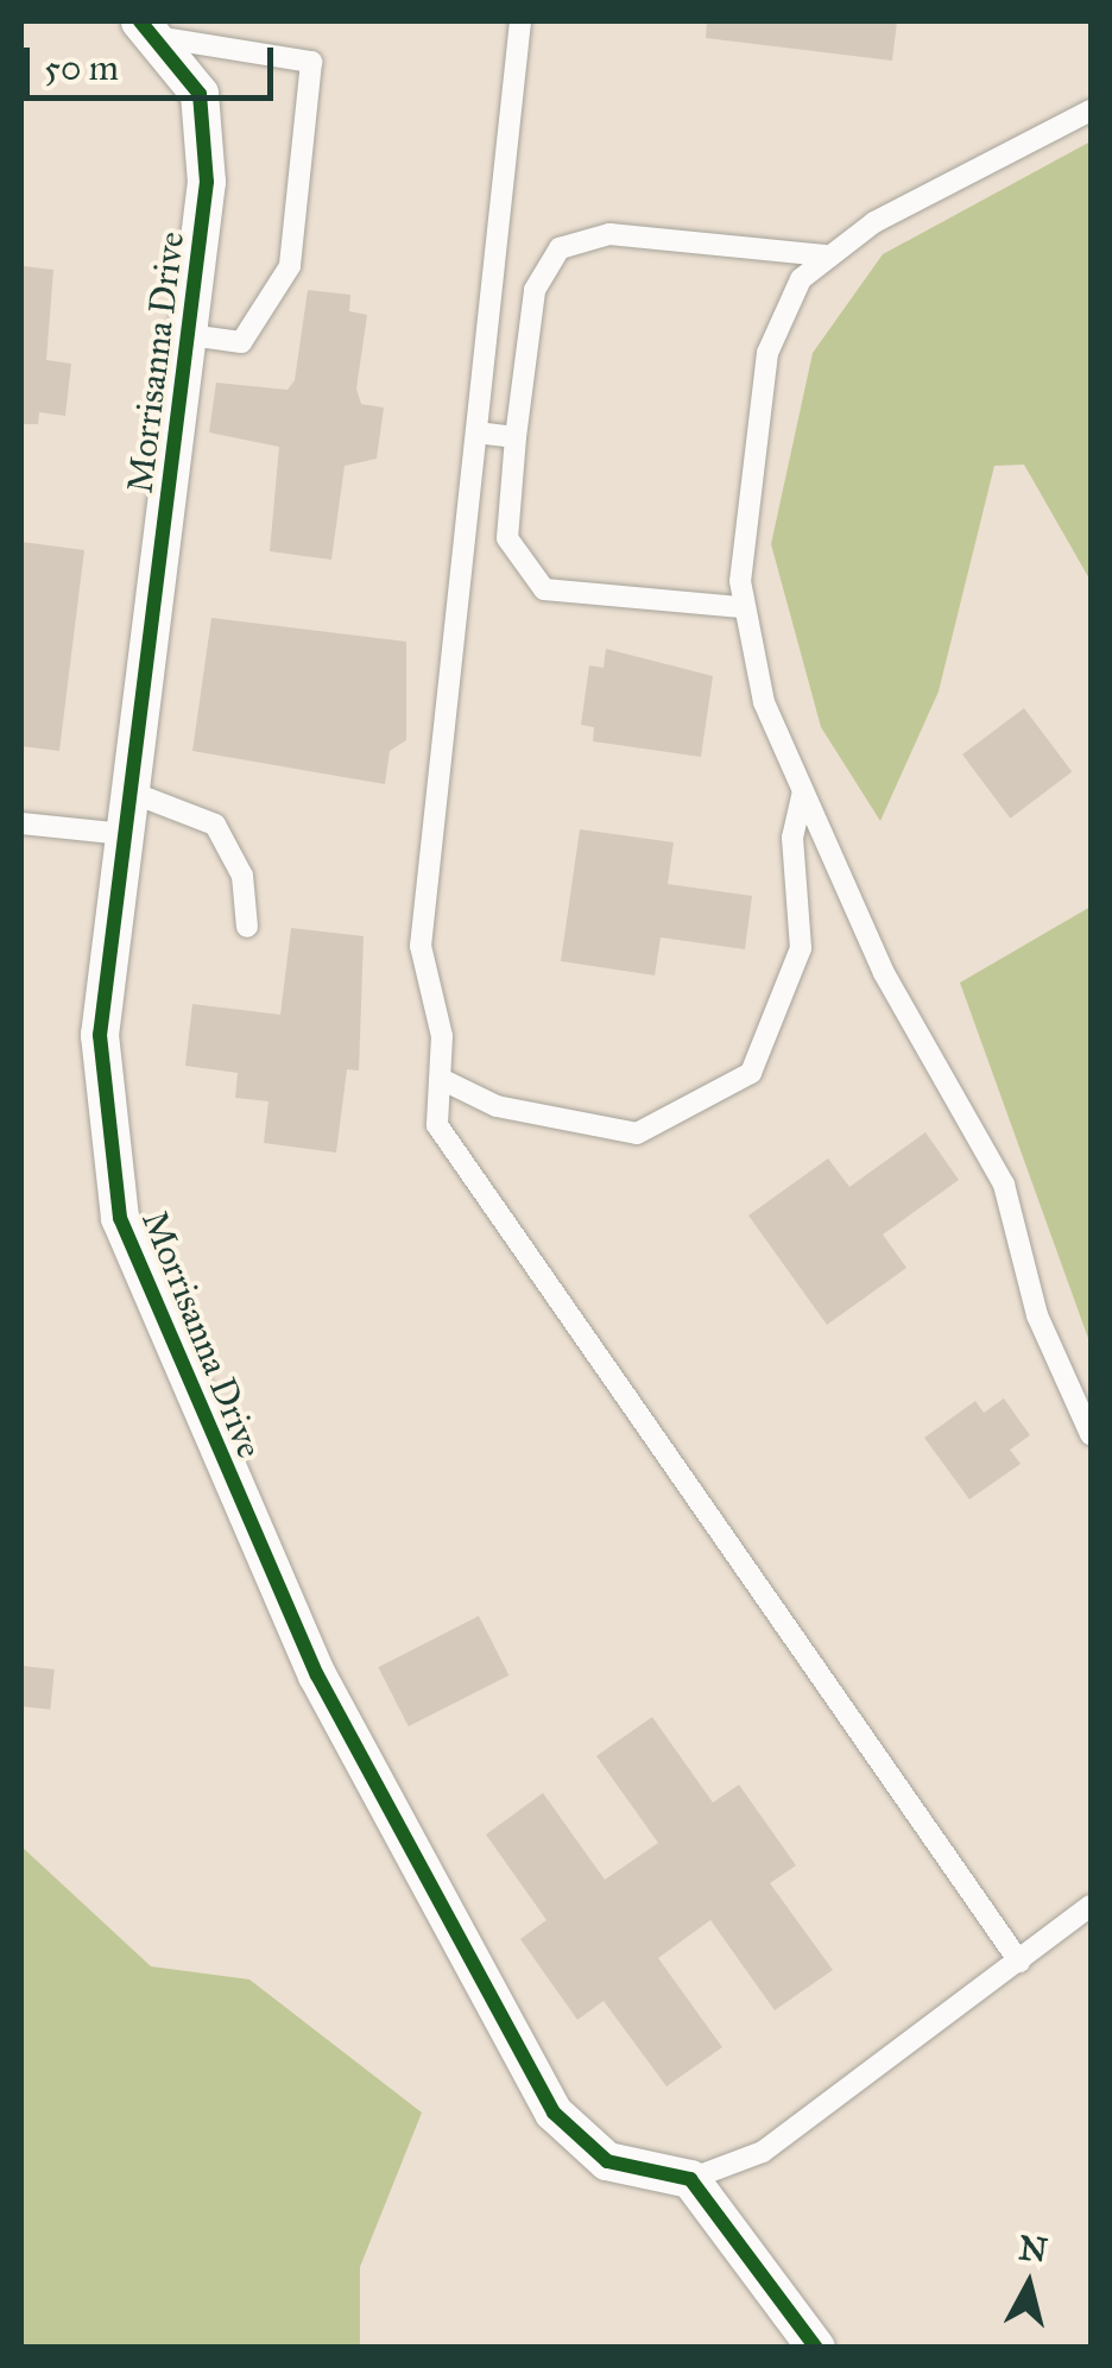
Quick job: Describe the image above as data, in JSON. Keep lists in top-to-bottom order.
{
  "streets": {
    "street": ["Morrisanna Drive"]
  },
  "scale_bar": "50 m",
  "north": "top"
}
